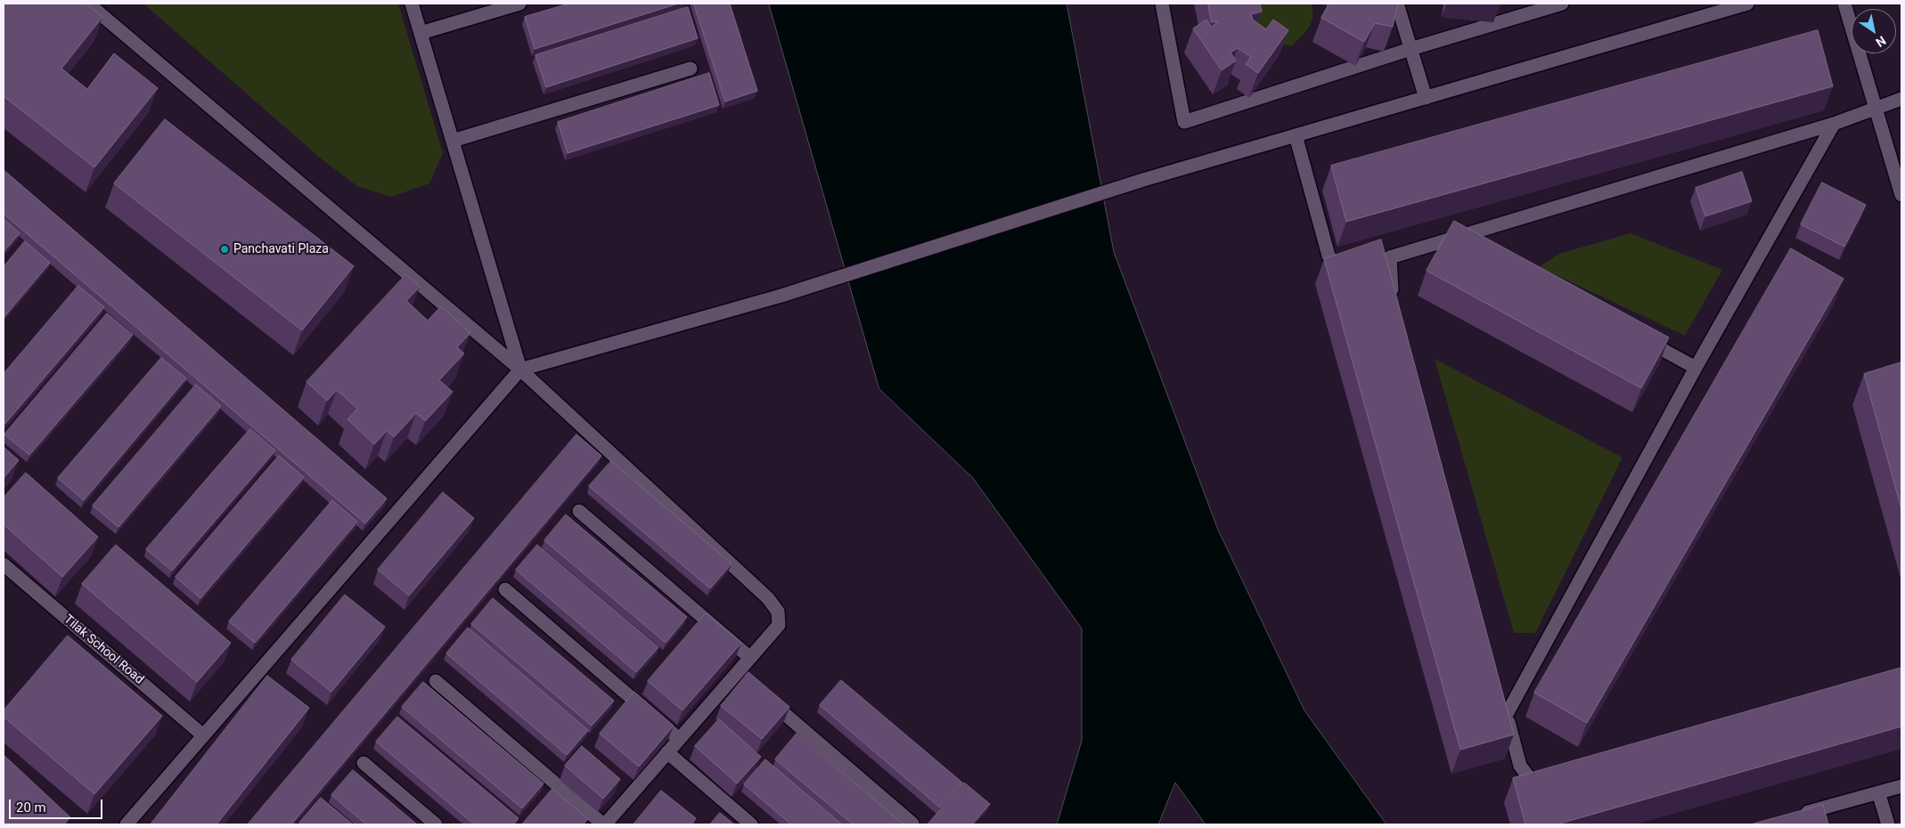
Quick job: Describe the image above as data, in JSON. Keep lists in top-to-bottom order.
{
  "streets": {
    "street": ["Tilak School Road"]
  },
  "places": ["Panchavati Plaza"],
  "scale_bar": "20 m",
  "north": "bottom right"
}
